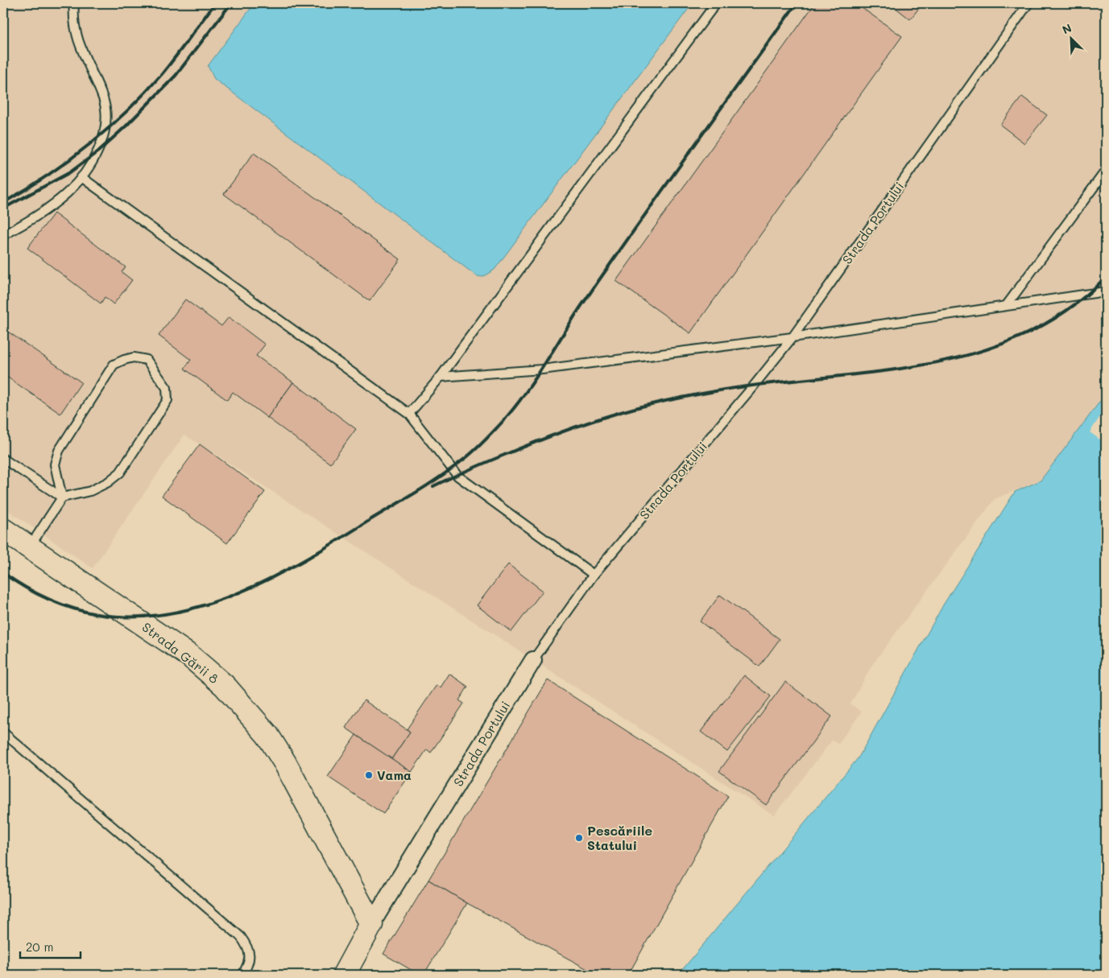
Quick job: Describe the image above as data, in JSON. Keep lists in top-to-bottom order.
{
  "streets": {
    "main road": ["Strada Portului", "Strada Gării 8"]
  },
  "crossings": [
    ["Strada Portului", "Strada Gării 8"]
  ],
  "places": ["Vama", "Pescăriile Statului"],
  "scale_bar": "20 m",
  "north": "top left"
}
